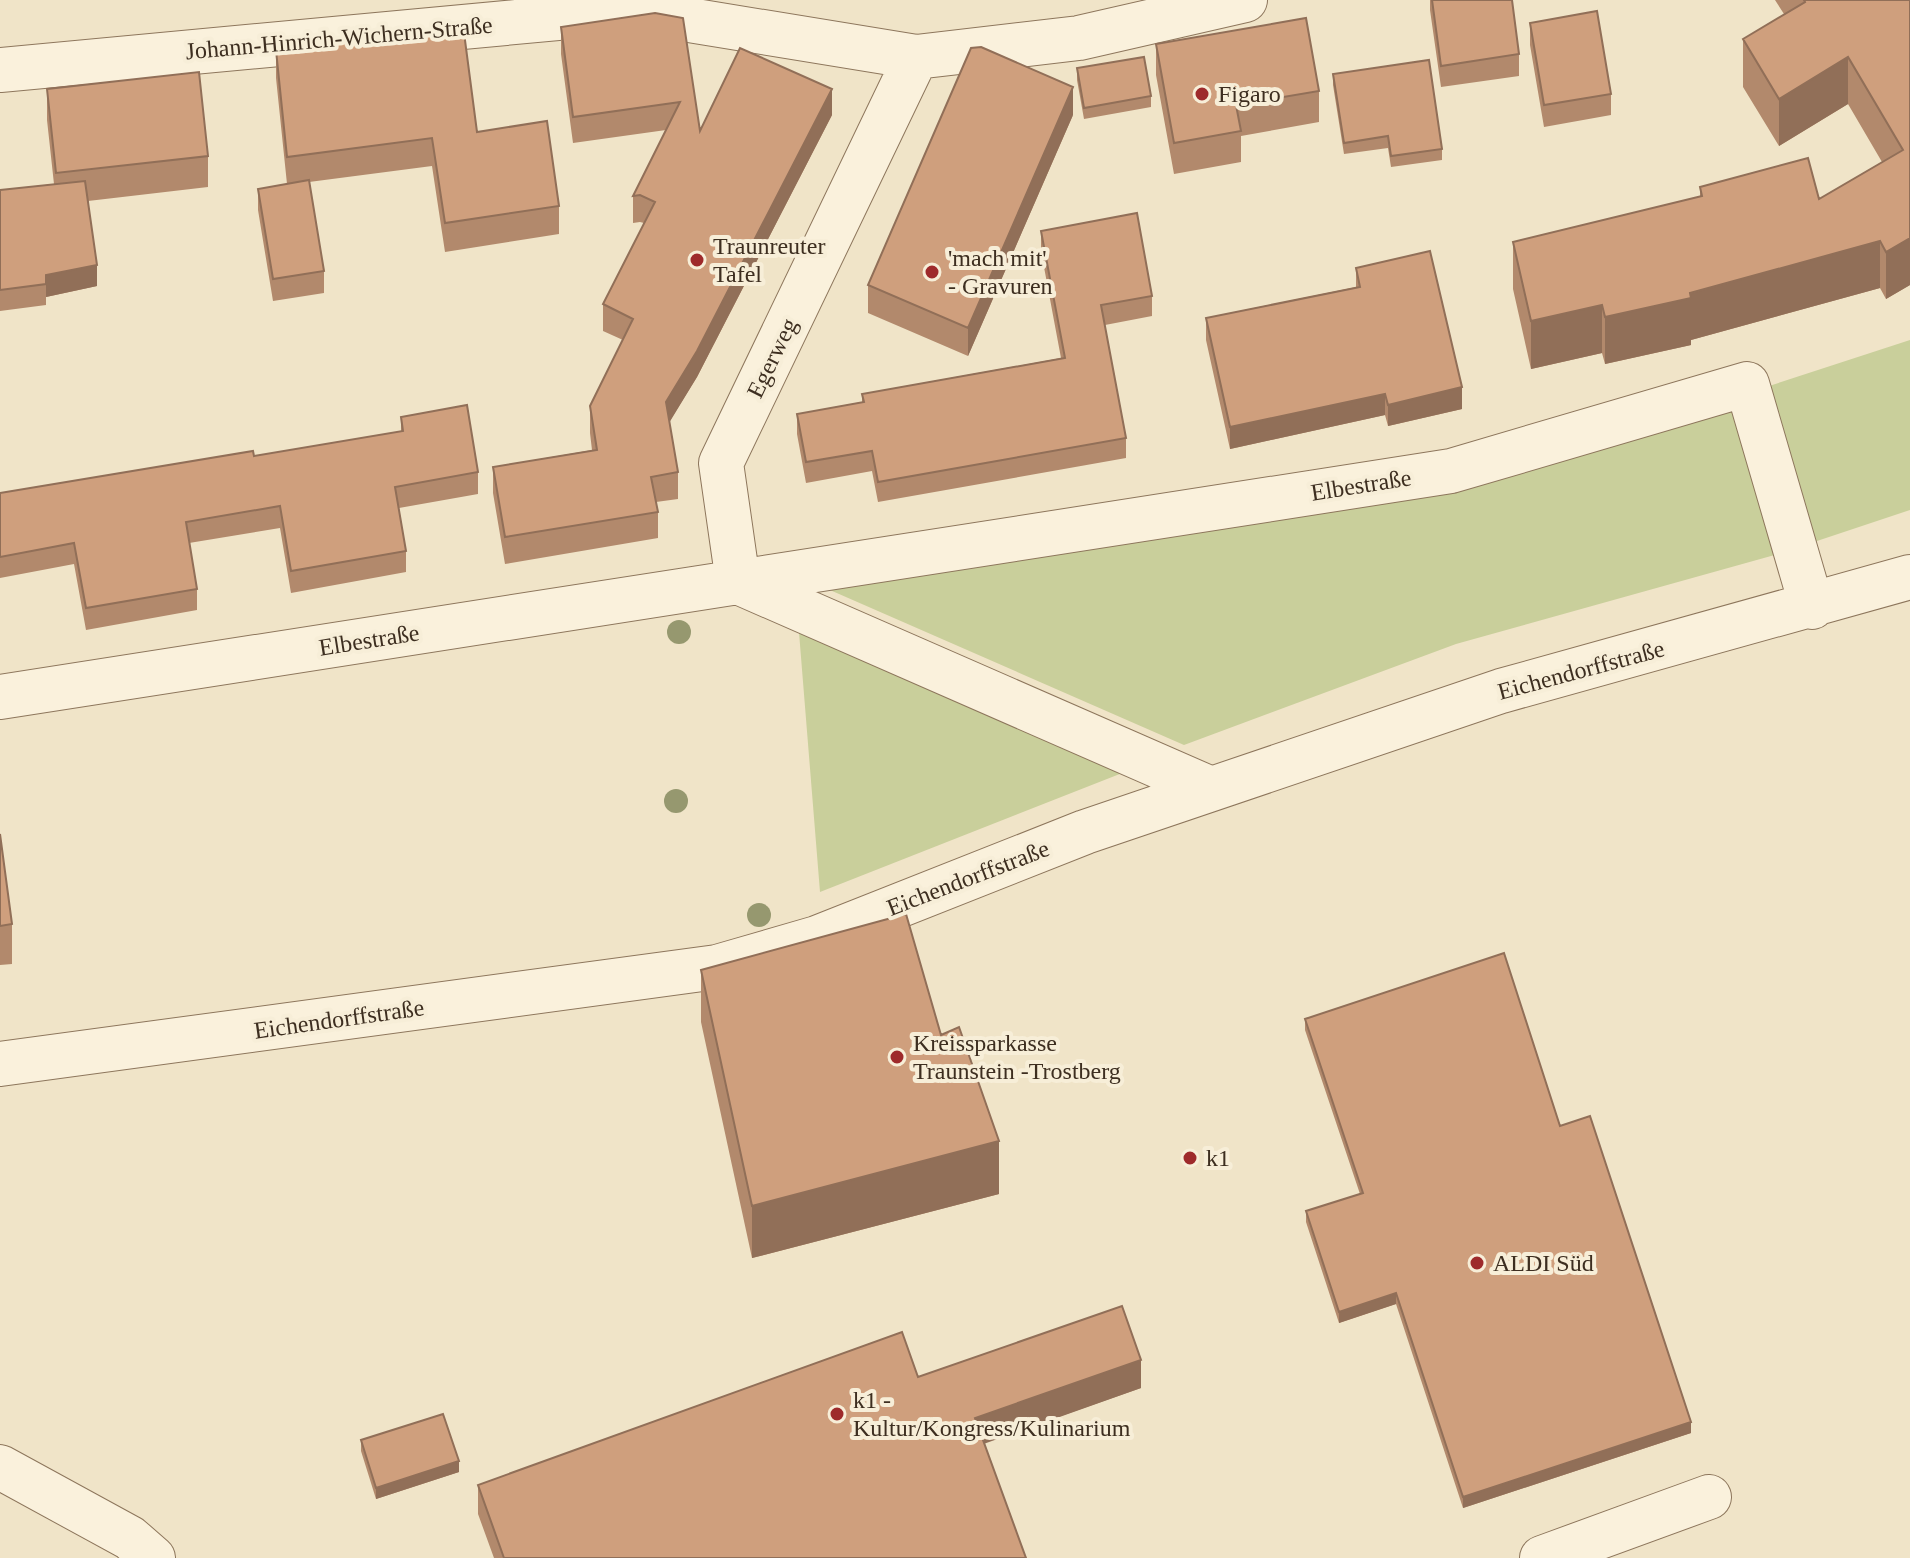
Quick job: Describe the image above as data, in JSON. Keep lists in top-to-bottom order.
{
  "streets": {
    "street": [
      "Johann-Hinrich-Wichern-Straße",
      "Egerweg",
      "Elbestraße",
      "Eichendorffstraße"
    ]
  },
  "crossings": [
    ["Johann-Hinrich-Wichern-Straße", "Egerweg"],
    ["Egerweg", "Elbestraße"],
    ["Elbestraße", "Eichendorffstraße"]
  ],
  "places": [
    "Figaro",
    "Traunreuter Tafel",
    "'mach mit' - Gravuren",
    "Kreissparkasse Traunstein -Trostberg",
    "k1",
    "ALDI Süd",
    "k1 - Kultur/Kongress/Kulinarium"
  ]
}
